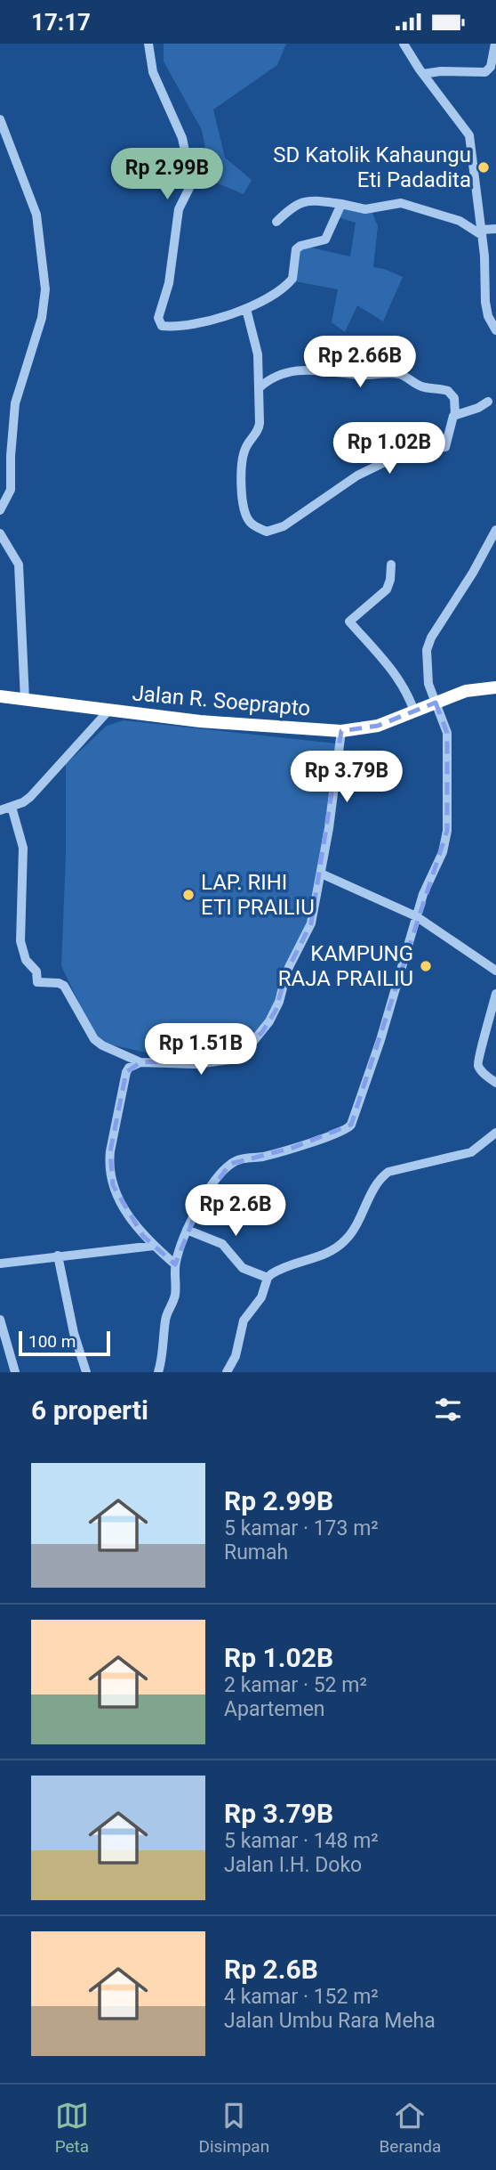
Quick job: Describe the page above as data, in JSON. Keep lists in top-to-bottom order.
{
  "streets": {
    "highway": ["Jalan R. Soeprapto"]
  },
  "places": ["SD Katolik Kahaungu Eti Padadita", "LAP. RIHI ETI PRAILIU", "KAMPUNG RAJA PRAILIU"],
  "scale_bar": "100 m",
  "page": {
    "status": "17:17",
    "price": [
      "Rp 2.99B",
      "Rp 2.66B",
      "Rp 1.02B",
      "Rp 3.79B",
      "Rp 1.51B",
      "Rp 2.6B"
    ],
    "scale": "100 m",
    "heading": "6 properti",
    "list": [
      {
        "name": "Rp 2.99B",
        "note": "5 kamar · 173 m² · Rumah"
      },
      {
        "name": "Rp 1.02B",
        "note": "2 kamar · 52 m² · Apartemen"
      },
      {
        "name": "Rp 3.79B",
        "note": "5 kamar · 148 m² · Jalan I.H. Doko"
      },
      {
        "name": "Rp 2.6B",
        "note": "4 kamar · 152 m² · Jalan Umbu Rara Meha"
      }
    ],
    "tabs": ["Peta", "Disimpan", "Beranda"]
  }
}
